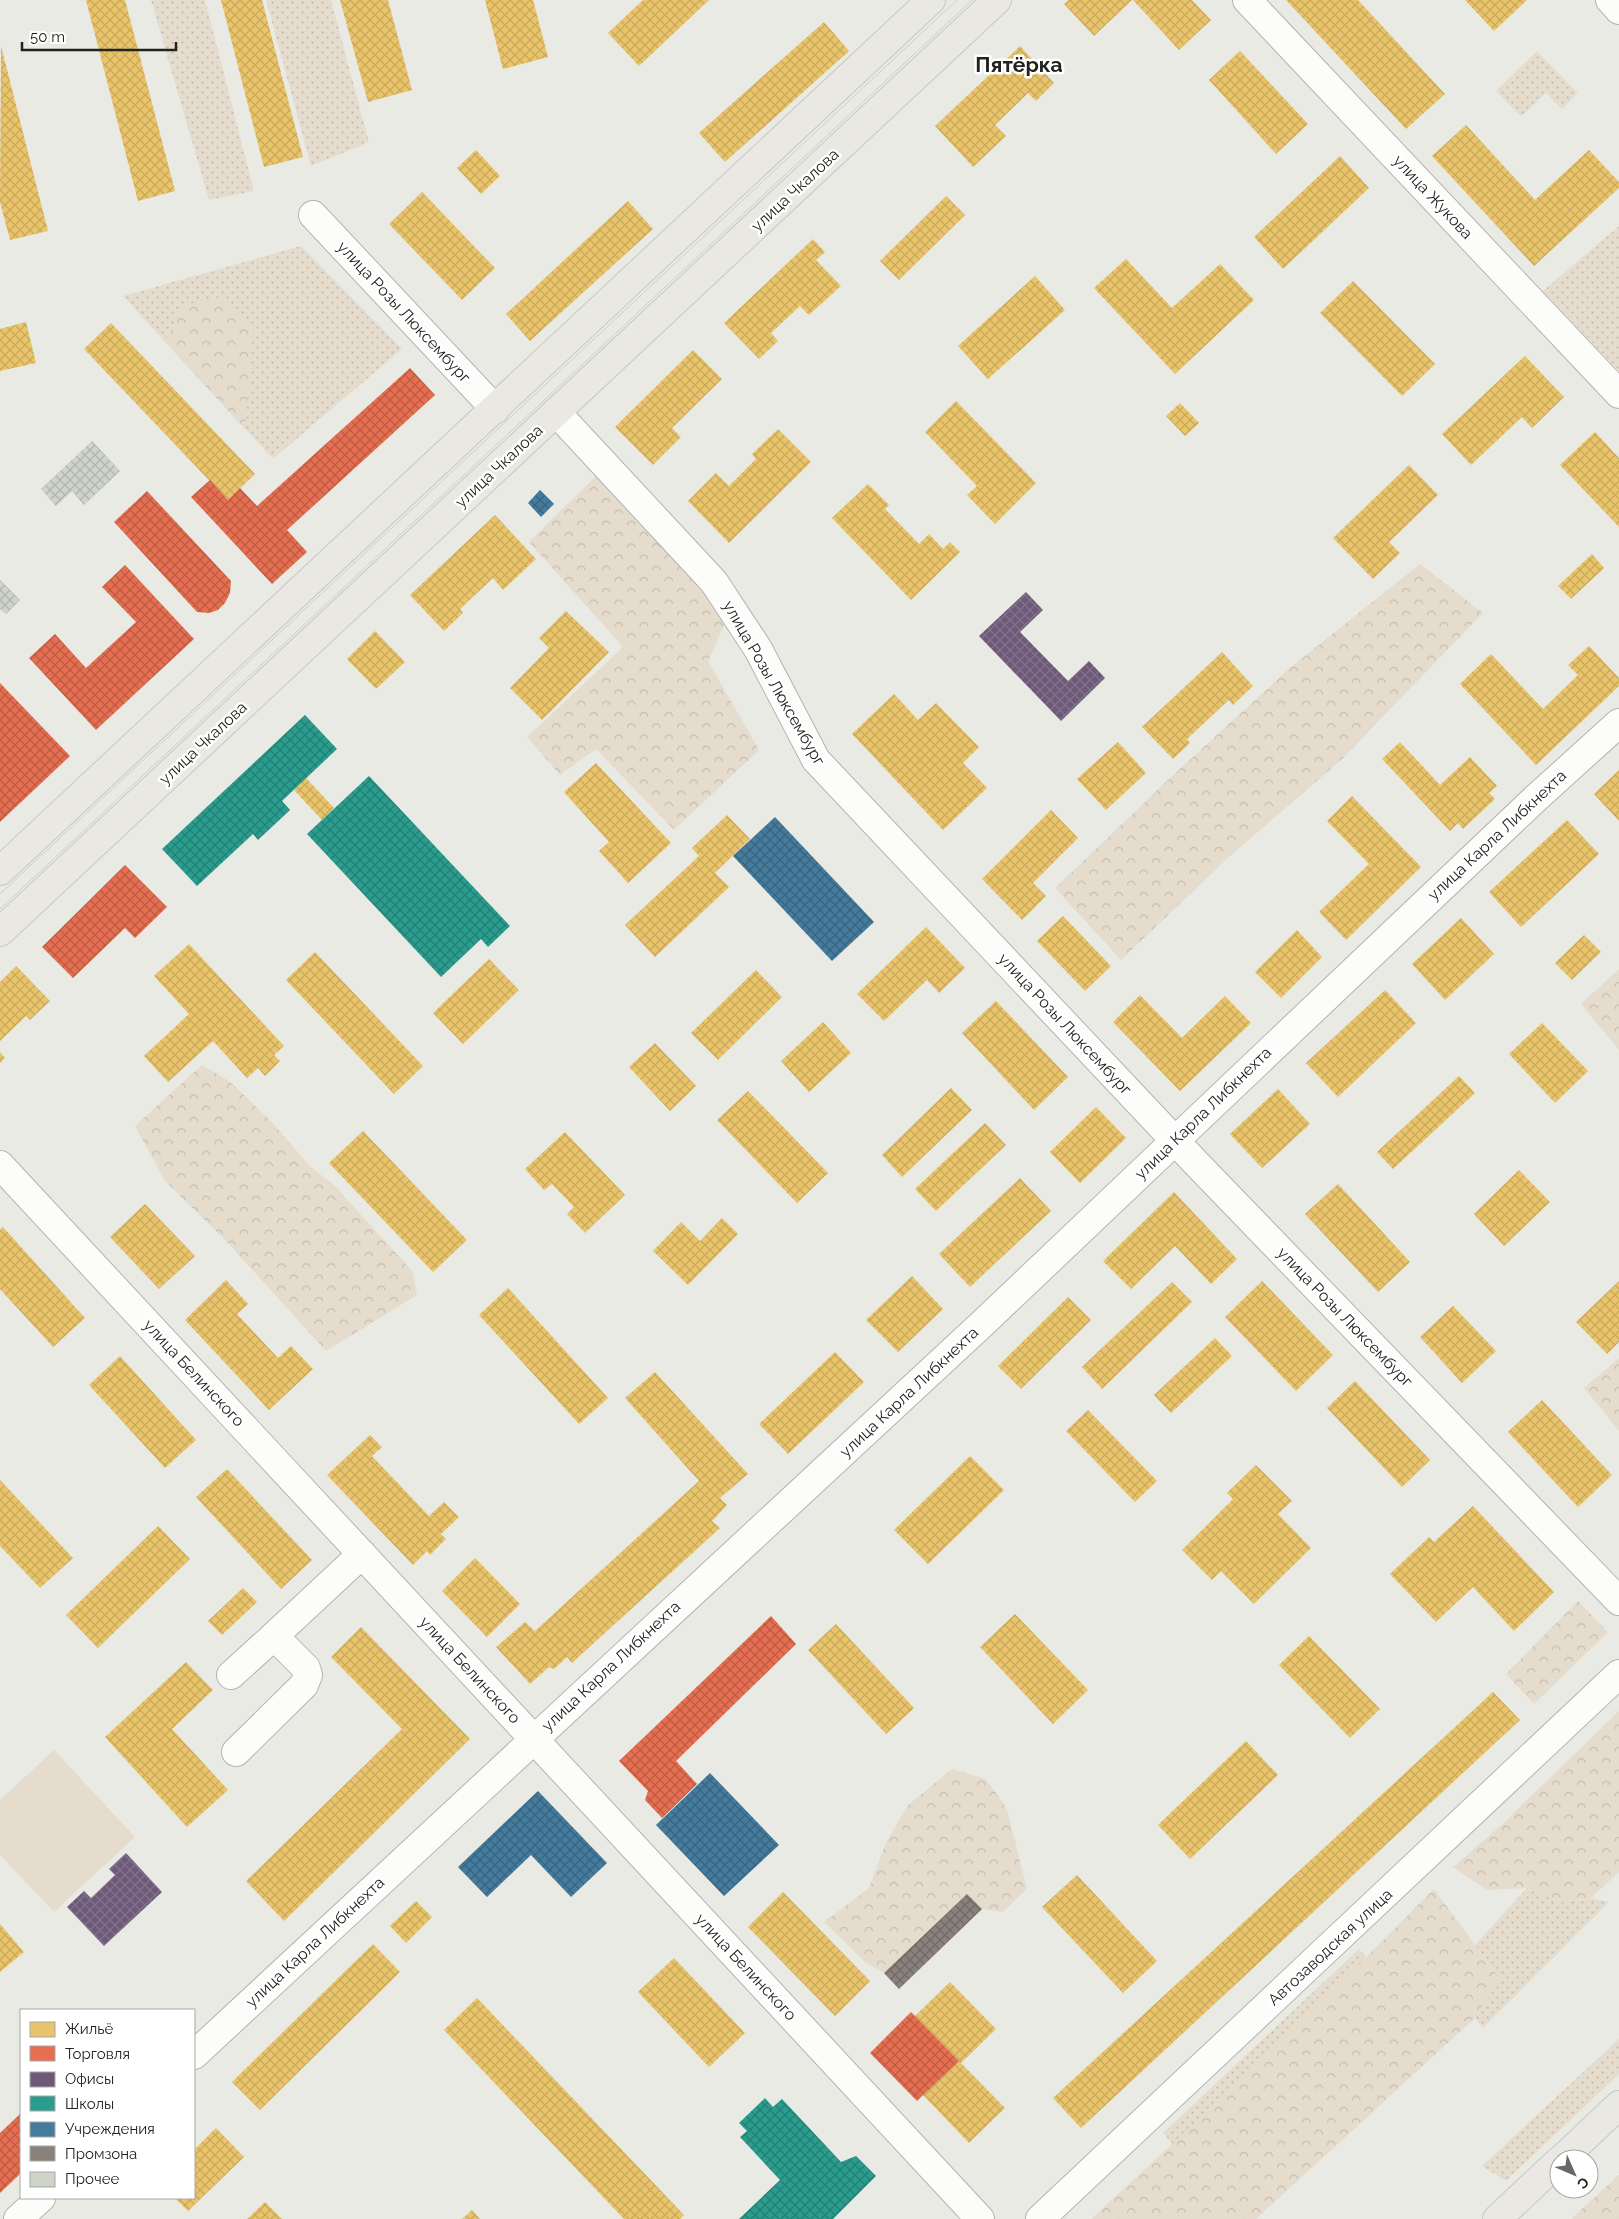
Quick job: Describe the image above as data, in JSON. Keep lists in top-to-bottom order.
{
  "streets": {
    "main road": ["улица Чкалова"],
    "street": [
      "улица Жукова",
      "улица Розы Люксембург",
      "улица Карла Либкнехта",
      "улица Белинского",
      "Автозаводская улица"
    ]
  },
  "crossings": [
    ["улица Чкалова", "улица Розы Люксембург"],
    ["улица Розы Люксембург", "улица Карла Либкнехта"],
    ["улица Карла Либкнехта", "улица Белинского"]
  ],
  "districts": ["Пятёрка"],
  "legend": [
    "Жильё",
    "Торговля",
    "Офисы",
    "Школы",
    "Учреждения",
    "Промзона",
    "Прочее"
  ],
  "scale_bar": "50 m",
  "north": "bottom right"
}
